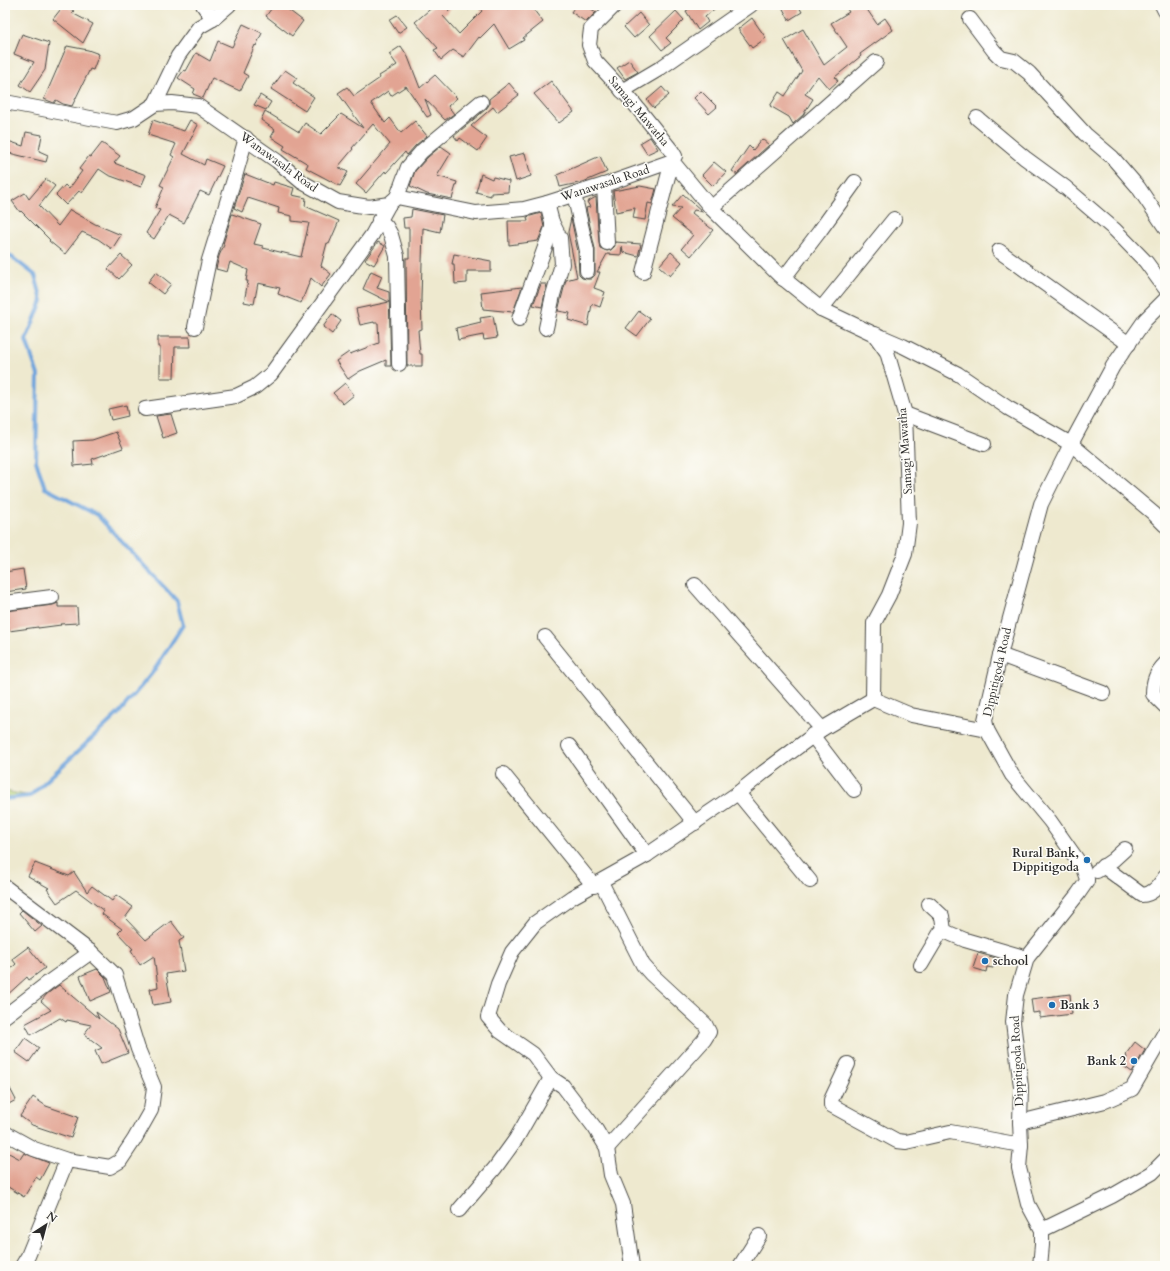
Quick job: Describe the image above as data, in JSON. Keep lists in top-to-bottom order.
{
  "streets": {
    "street": ["Samagi Mawatha", "Wanawasala Road", "Dippitigoda Road"]
  },
  "crossings": [
    ["Samagi Mawatha", "Wanawasala Road"]
  ],
  "places": [
    "Rural Bank, Dippitigoda",
    "school",
    "Bank 3",
    "Bank 2"
  ],
  "north": "top right"
}
